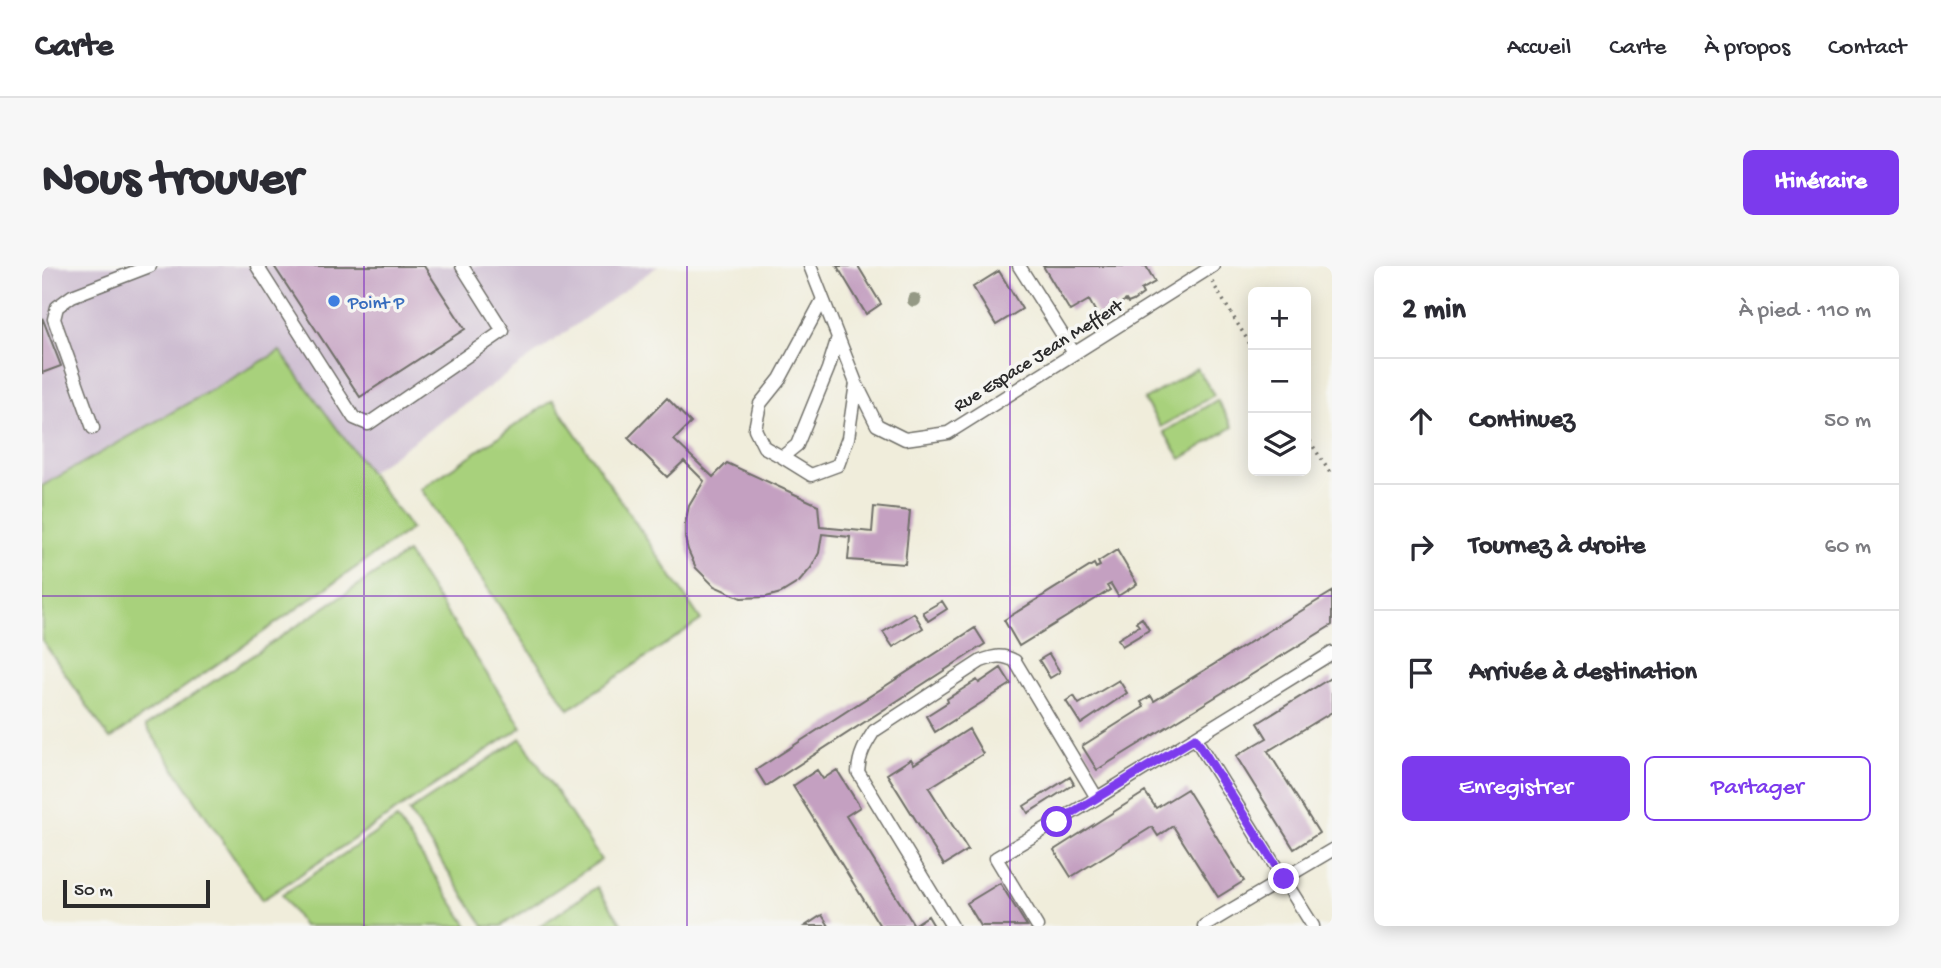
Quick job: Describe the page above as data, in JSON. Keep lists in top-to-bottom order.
{
  "streets": {
    "lane": ["Rue Espace Jean Meffert"]
  },
  "places": ["Point P"],
  "scale_bar": "50 m",
  "page": {
    "header": "Carte",
    "nav": [
      "Accueil",
      "Carte",
      "À propos",
      "Contact"
    ],
    "buttons": [
      "Itinéraire",
      ["Enregistrer", "Partager"]
    ],
    "title": "Nous trouver",
    "heading": ["2 min", "À pied · 110 m"],
    "map_buttons": ["+", "−"],
    "list": [
      ["Continuez", "50 m"],
      ["Tournez à droite", "60 m"],
      "Arrivée à destination"
    ],
    "scale": "50 m"
  }
}
